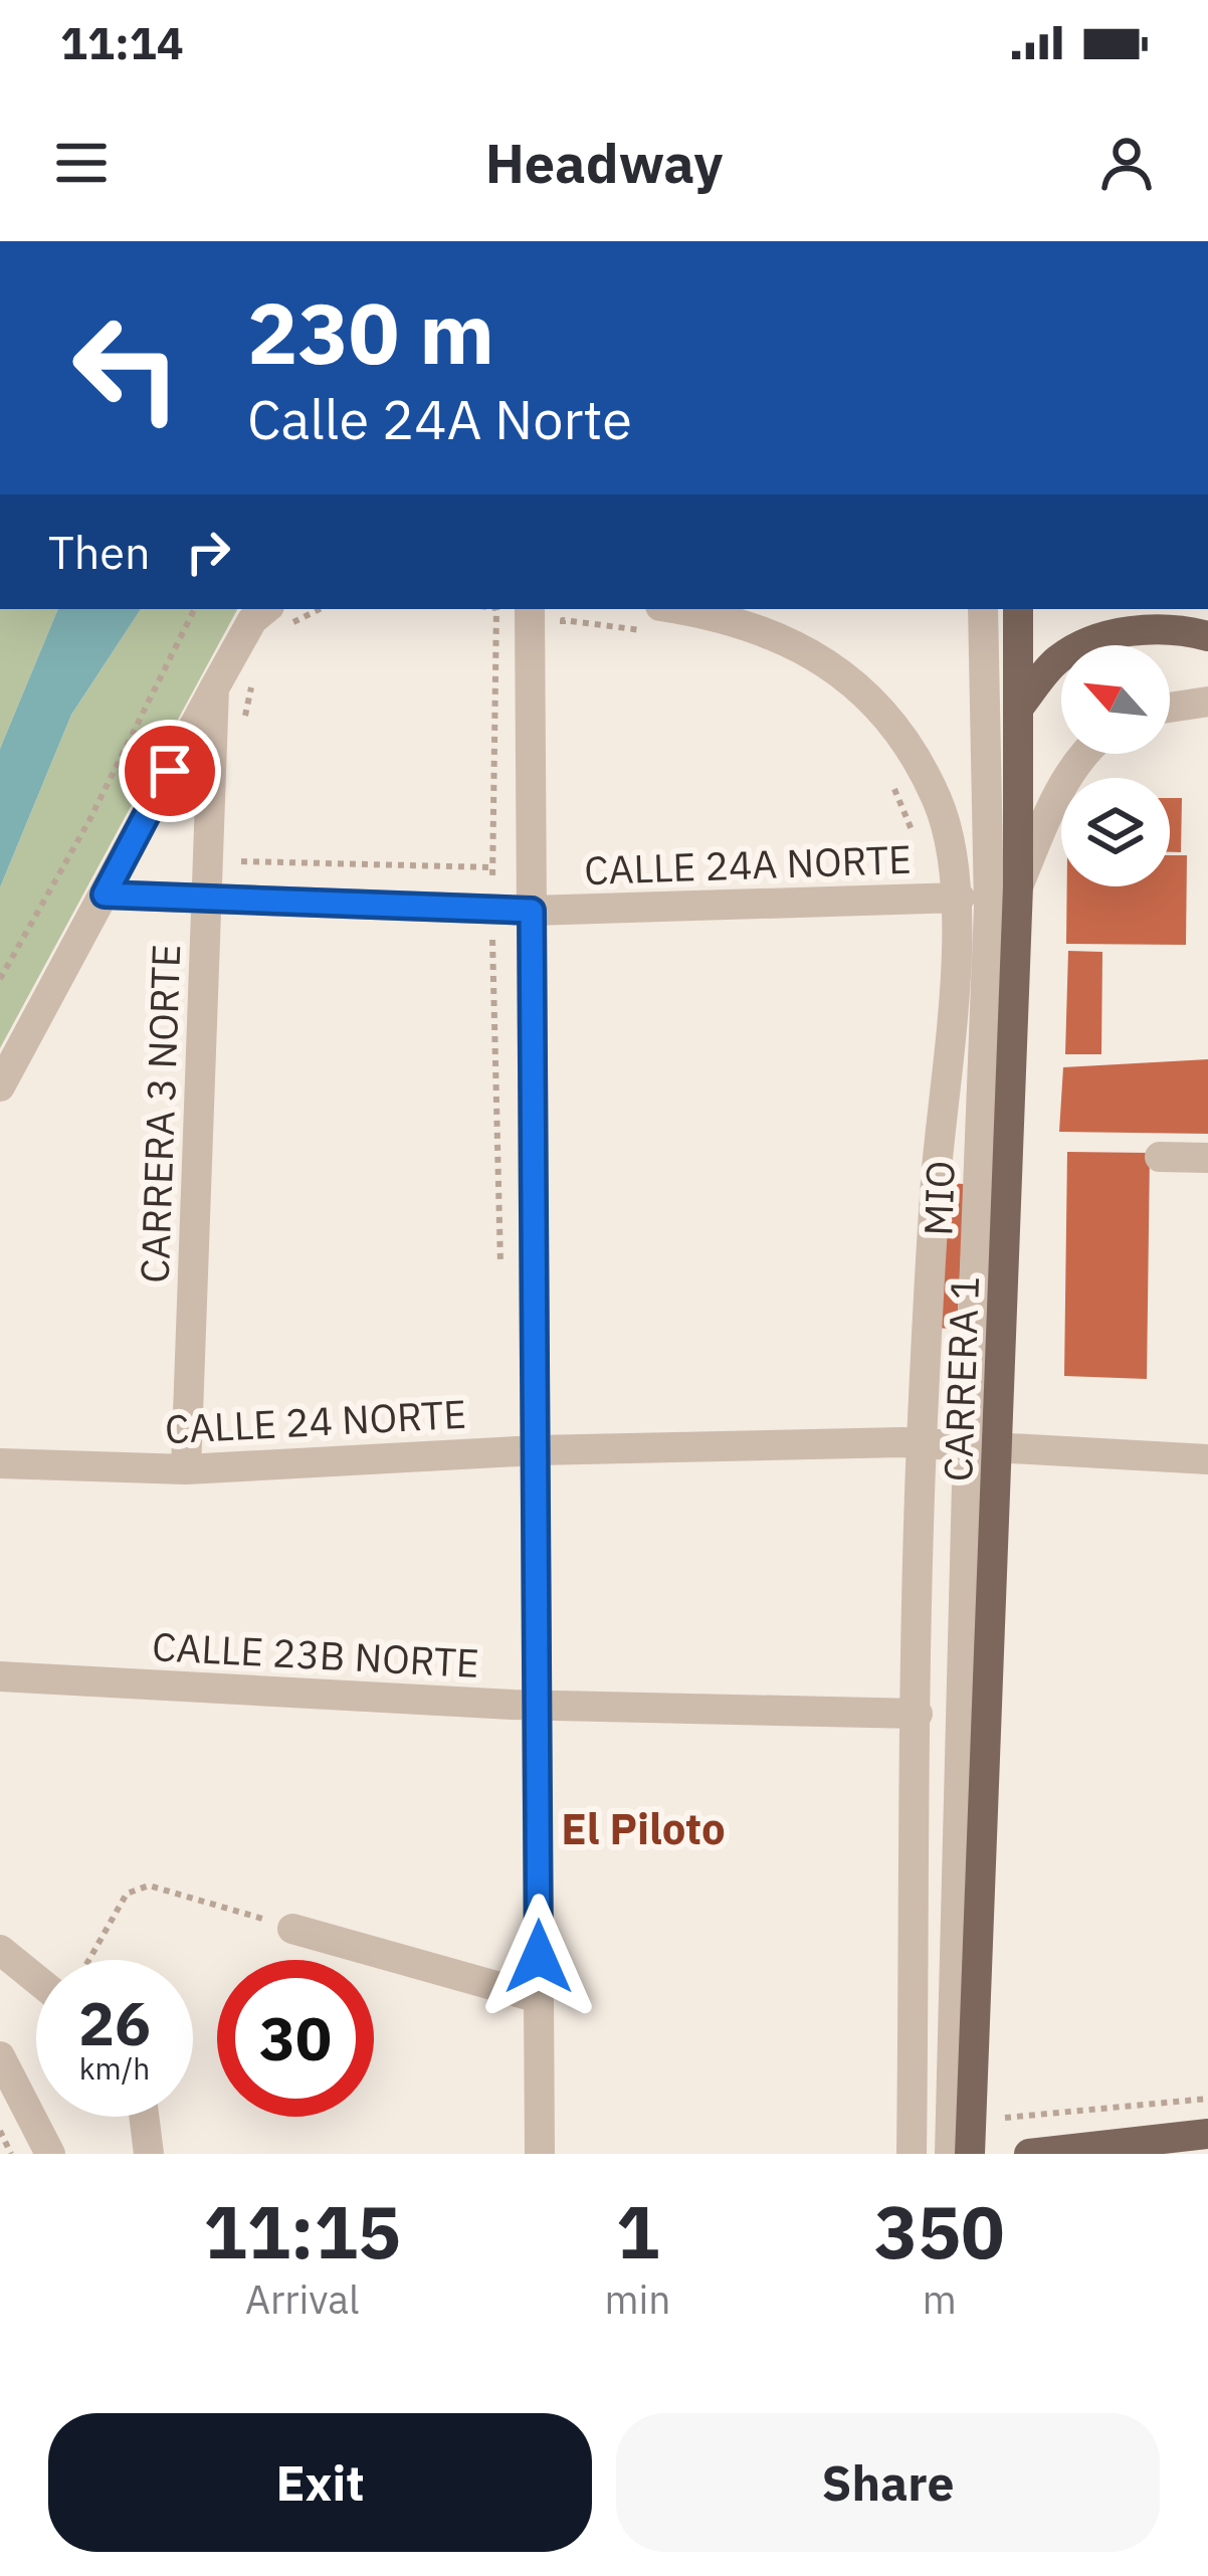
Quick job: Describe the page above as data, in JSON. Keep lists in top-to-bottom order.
{
  "streets": {
    "main road": ["CARRERA 1"],
    "street": [
      "CALLE 24A NORTE",
      "CARRERA 3 NORTE",
      "MIO",
      "CALLE 24 NORTE",
      "CALLE 23B NORTE"
    ]
  },
  "crossings": [
    ["CALLE 24A NORTE", "CARRERA 3 NORTE"],
    ["CALLE 24A NORTE", "CARRERA 1"],
    ["CARRERA 3 NORTE", "CALLE 24 NORTE"],
    ["MIO", "CARRERA 1"],
    ["MIO", "CALLE 24 NORTE"],
    ["CARRERA 1", "CALLE 24 NORTE"],
    ["CARRERA 1", "CALLE 23B NORTE"]
  ],
  "districts": ["El Piloto"],
  "north": "top left",
  "page": {
    "status": "11:14",
    "header": "Headway",
    "turn": ["230 m", "Calle 24A Norte"],
    "then": "Then",
    "speed": "26 km/h",
    "limit": "30",
    "eta": [
      "11:15",
      "Arrival",
      "1",
      "min",
      "350",
      "m"
    ],
    "buttons": ["Exit", "Share"]
  }
}
